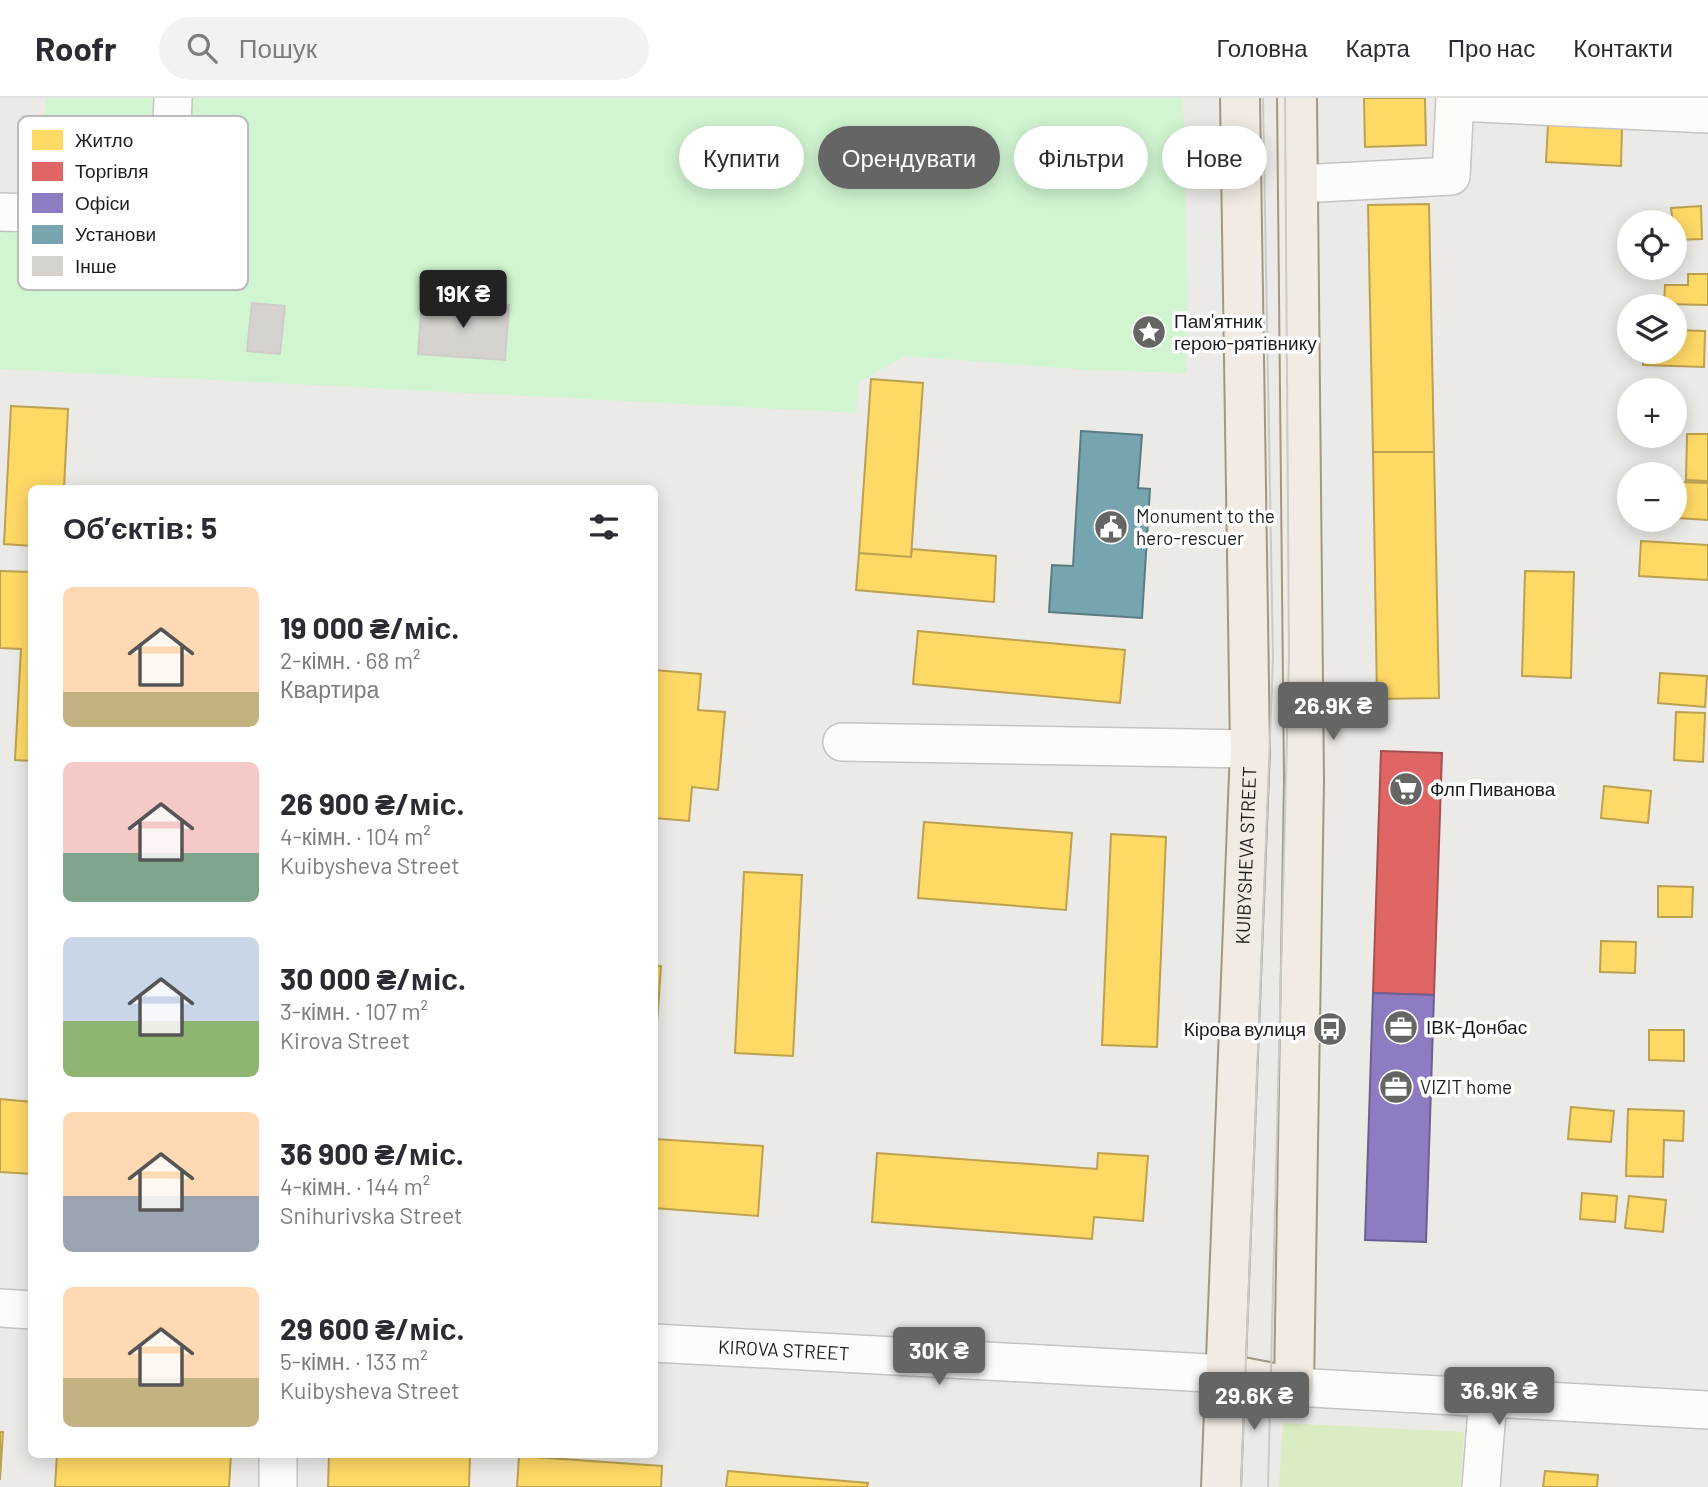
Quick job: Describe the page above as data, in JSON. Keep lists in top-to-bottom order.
{
  "streets": {
    "main road": ["KUIBYSHEVA STREET", "KIROVA STREET"]
  },
  "crossings": [
    ["KUIBYSHEVA STREET", "KIROVA STREET"]
  ],
  "places": {
    "place": ["Пам'ятник герою-рятівнику"],
    "public building": ["Monument to the hero-rescuer"],
    "supermarket": ["Флп Пиванова"],
    "office": ["ІВК-Донбас", "VIZIT home"],
    "bus stop": ["Кірова вулиця"]
  },
  "legend": [
    "Житло",
    "Торгівля",
    "Офіси",
    "Установи",
    "Інше"
  ],
  "page": {
    "header": "Roofr",
    "search": "Пошук",
    "nav": [
      "Головна",
      "Карта",
      "Про нас",
      "Контакти"
    ],
    "chip": [
      "Купити",
      "Орендувати",
      "Фільтри",
      "Нове"
    ],
    "map_buttons": ["+", "−"],
    "price": [
      "19K ₴",
      "26.9K ₴",
      "30K ₴",
      "36.9K ₴",
      "29.6K ₴"
    ],
    "heading": "Об’єктів: 5",
    "list": [
      {
        "name": "19 000 ₴/міс.",
        "note": "2-кімн. · 68 m² · Квартира"
      },
      {
        "name": "26 900 ₴/міс.",
        "note": "4-кімн. · 104 m² · Kuibysheva Street"
      },
      {
        "name": "30 000 ₴/міс.",
        "note": "3-кімн. · 107 m² · Kirova Street"
      },
      {
        "name": "36 900 ₴/міс.",
        "note": "4-кімн. · 144 m² · Snihurivska Street"
      },
      {
        "name": "29 600 ₴/міс.",
        "note": "5-кімн. · 133 m² · Kuibysheva Street"
      }
    ]
  }
}
